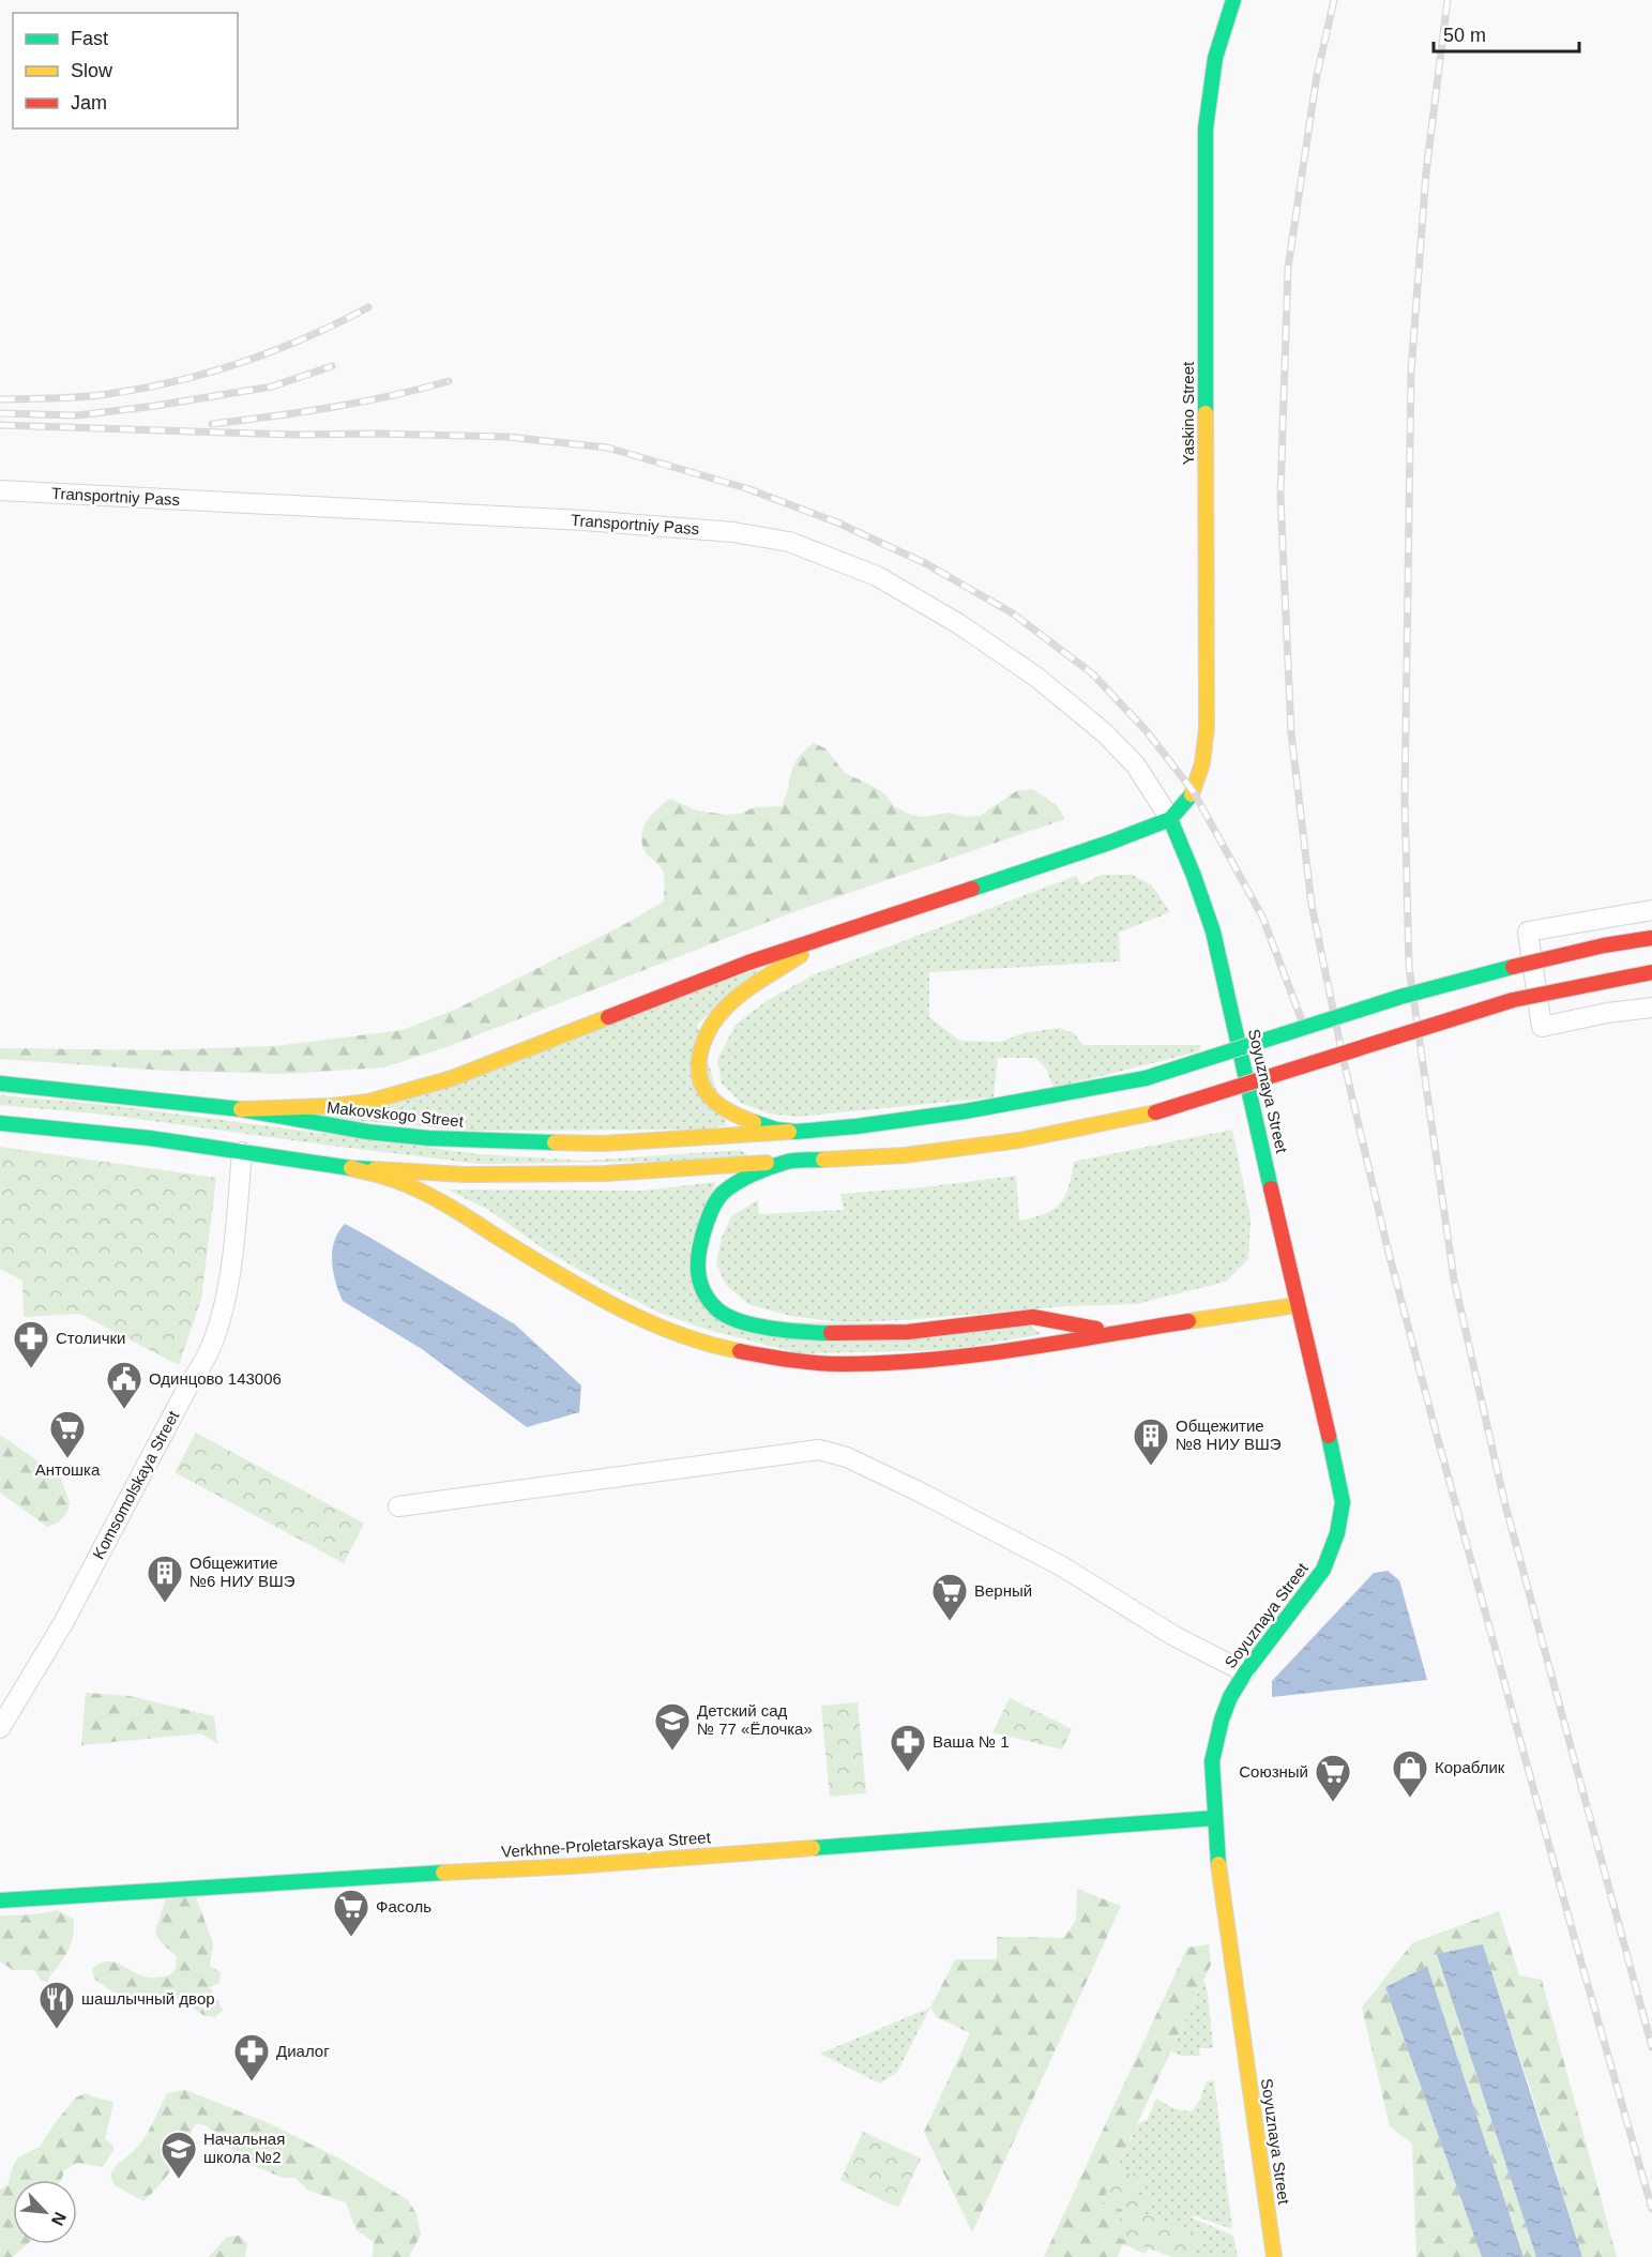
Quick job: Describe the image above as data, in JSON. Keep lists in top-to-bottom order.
{
  "streets": {
    "street": [
      "Yaskino Street",
      "Transportniy Pass",
      "Soyuznaya Street",
      "Makovskogo Street",
      "Komsomolskaya Street",
      "Verkhne-Proletarskaya Street"
    ]
  },
  "crossings": [
    ["Yaskino Street", "Transportniy Pass"],
    ["Yaskino Street", "Soyuznaya Street"],
    ["Transportniy Pass", "Soyuznaya Street"],
    ["Soyuznaya Street", "Verkhne-Proletarskaya Street"]
  ],
  "places": {
    "pharmacy": ["Столички", "Ваша № 1", "Диалог"],
    "public building": ["Одинцово 143006"],
    "supermarket": [
      "Антошка",
      "Верный",
      "Союзный",
      "Фасоль"
    ],
    "building": ["Общежитие №8 НИУ ВШЭ", "Общежитие №6 НИУ ВШЭ"],
    "school or university": ["Детский сад № 77 «Ёлочка»", "Начальная школа №2"],
    "shop": ["Кораблик"],
    "restaurant": ["шашлычный двор"]
  },
  "legend": ["Fast", "Slow", "Jam"],
  "scale_bar": "50 m",
  "north": "bottom right"
}
